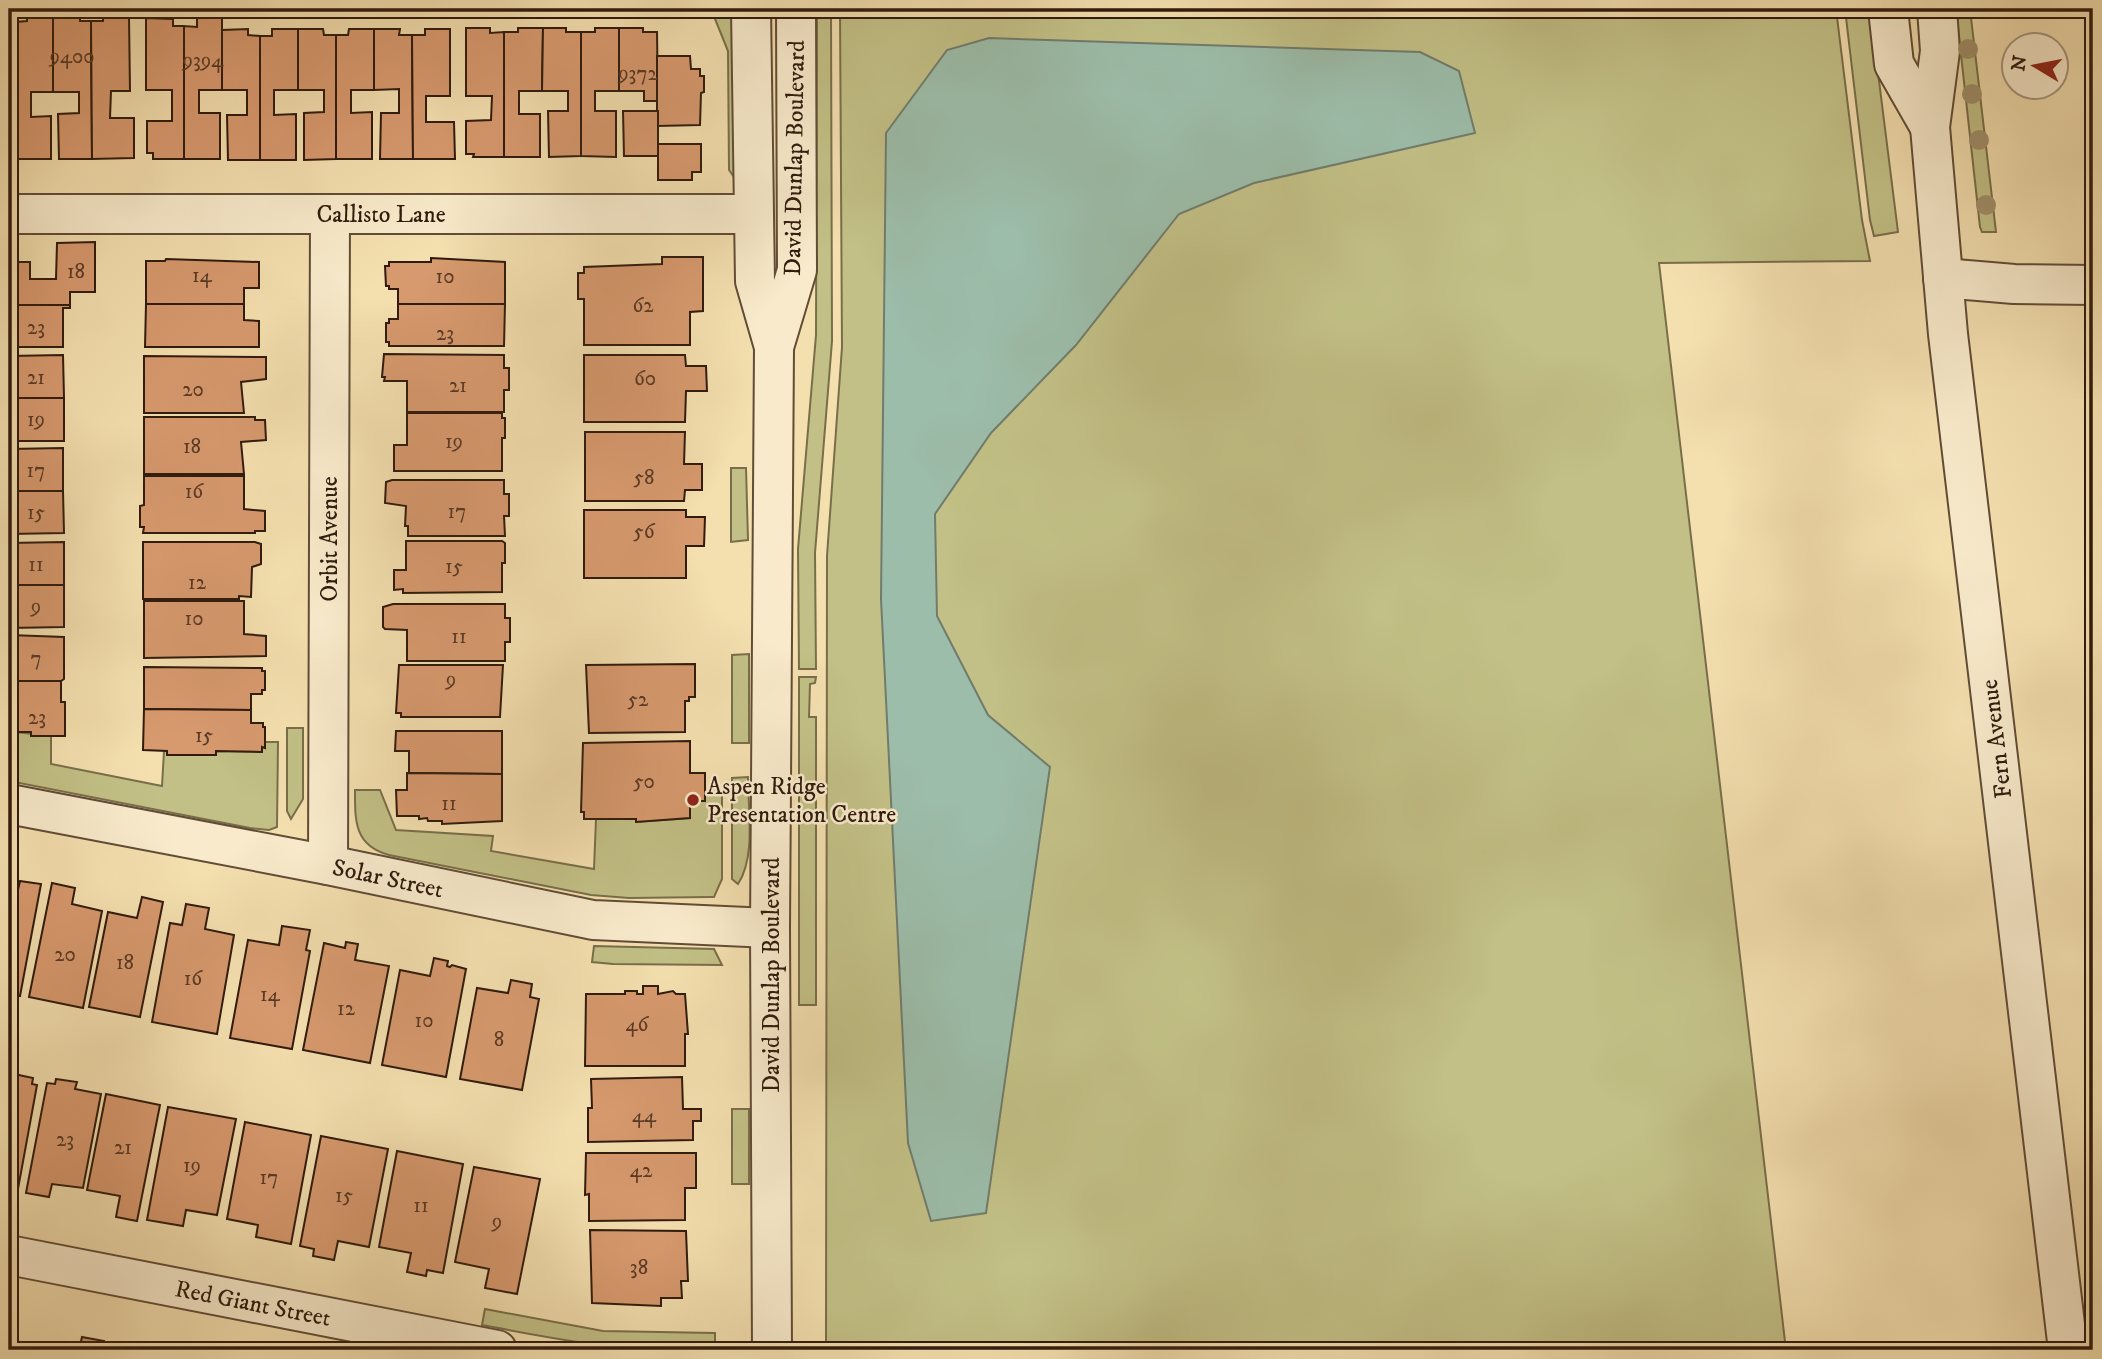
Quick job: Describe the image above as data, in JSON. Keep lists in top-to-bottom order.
{
  "streets": {
    "street": [
      "David Dunlap Boulevard",
      "Callisto Lane",
      "Orbit Avenue",
      "Fern Avenue",
      "Solar Street",
      "Red Giant Street"
    ]
  },
  "crossings": [
    ["David Dunlap Boulevard", "Callisto Lane"],
    ["David Dunlap Boulevard", "Solar Street"],
    ["Callisto Lane", "Orbit Avenue"],
    ["Orbit Avenue", "Solar Street"]
  ],
  "places": ["Aspen Ridge Presentation Centre"],
  "house_numbers": [
    "9400",
    "9394",
    "9372",
    "18",
    "14",
    "10",
    "62",
    "23",
    "23",
    "21",
    "60",
    "21",
    "20",
    "19",
    "19",
    "18",
    "17",
    "58",
    "16",
    "17",
    "15",
    "56",
    "11",
    "15",
    "12",
    "9",
    "10",
    "11",
    "7",
    "9",
    "52",
    "23",
    "15",
    "50",
    "11",
    "20",
    "18",
    "16",
    "14",
    "12",
    "10",
    "46",
    "8",
    "44",
    "23",
    "21",
    "19",
    "42",
    "17",
    "15",
    "11",
    "9",
    "38"
  ],
  "north": "left"
}
